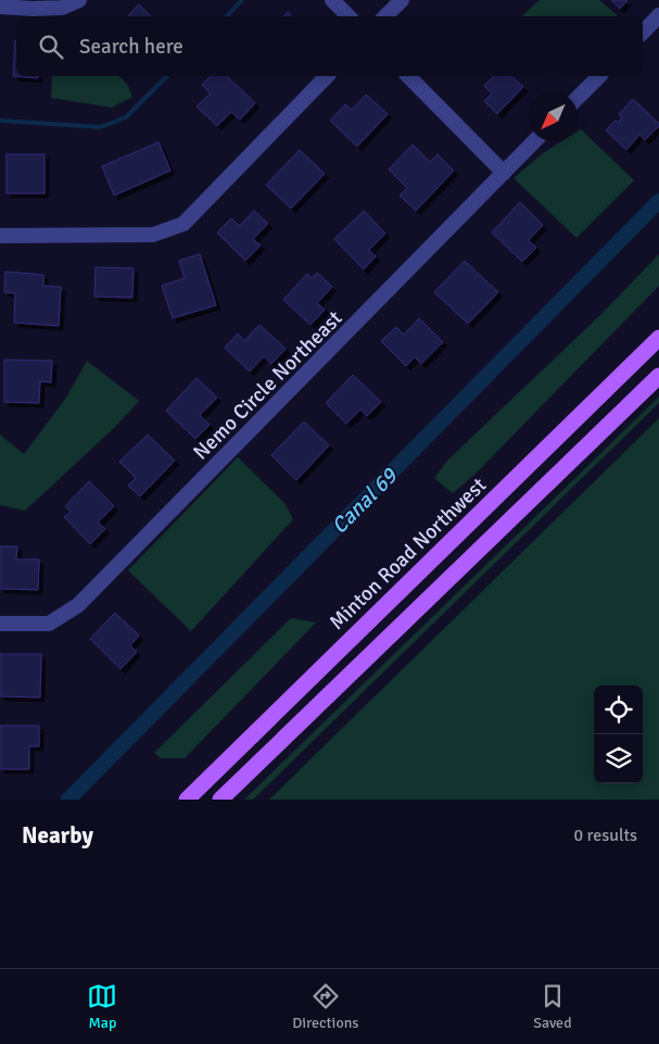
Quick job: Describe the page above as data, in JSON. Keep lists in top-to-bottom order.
{
  "streets": {
    "main road": ["Minton Road Northwest"],
    "street": ["Nemo Circle Northeast"]
  },
  "water": ["Canal 69"],
  "north": "bottom left",
  "page": {
    "search": "Search here",
    "heading": ["Nearby", "0 results"],
    "nav": ["Map", "Directions", "Saved"]
  }
}
